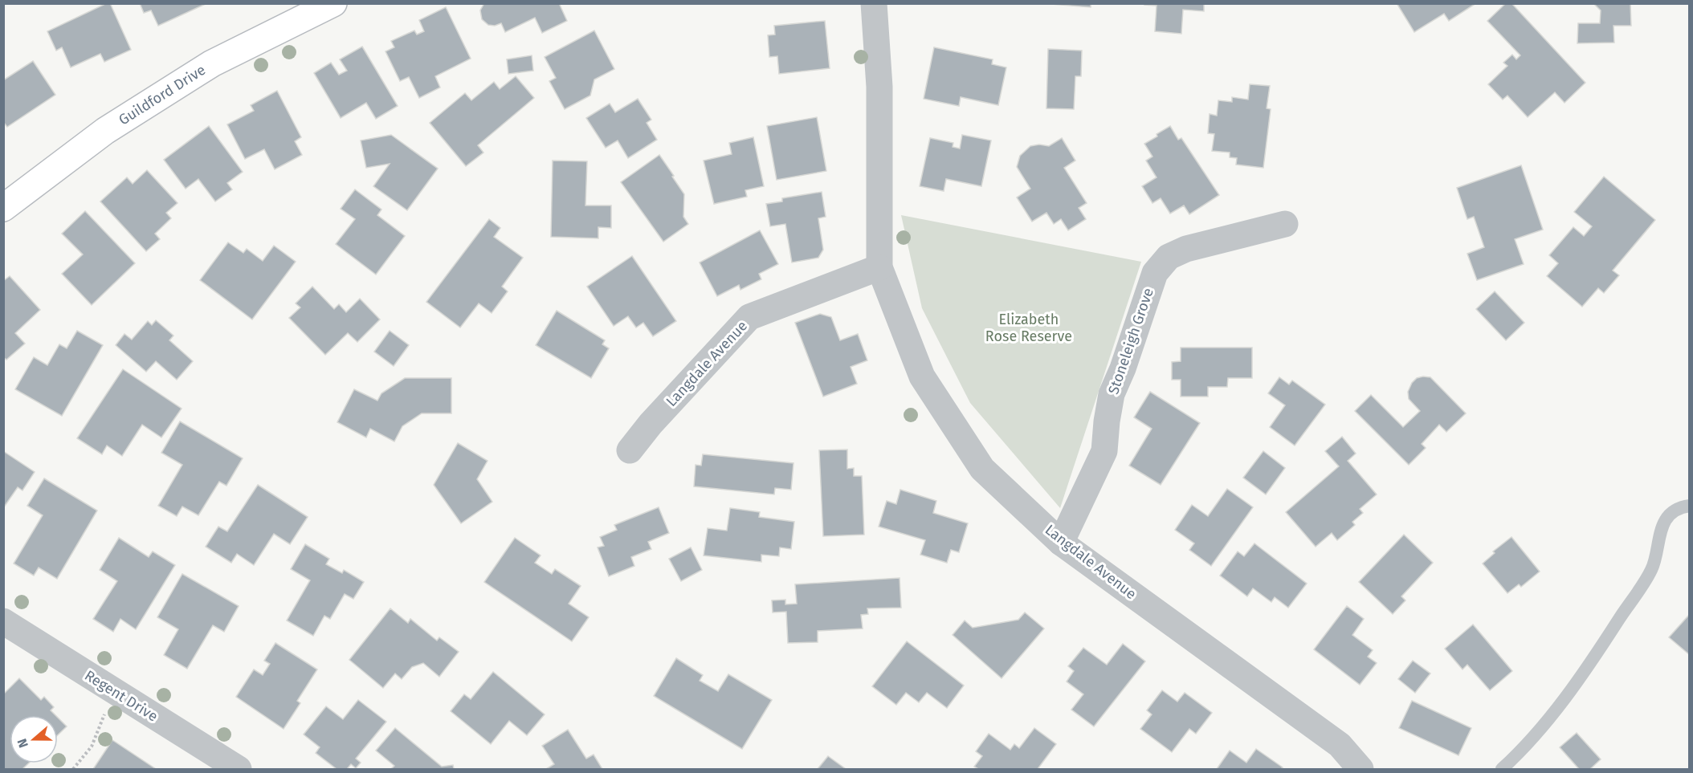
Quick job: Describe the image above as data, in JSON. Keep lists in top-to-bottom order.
{
  "streets": {
    "street": [
      "Guildford Drive",
      "Stoneleigh Grove",
      "Langdale Avenue",
      "Regent Drive"
    ]
  },
  "crossings": [
    ["Stoneleigh Grove", "Langdale Avenue"]
  ],
  "parks": ["Elizabeth Rose Reserve"],
  "north": "left"
}
